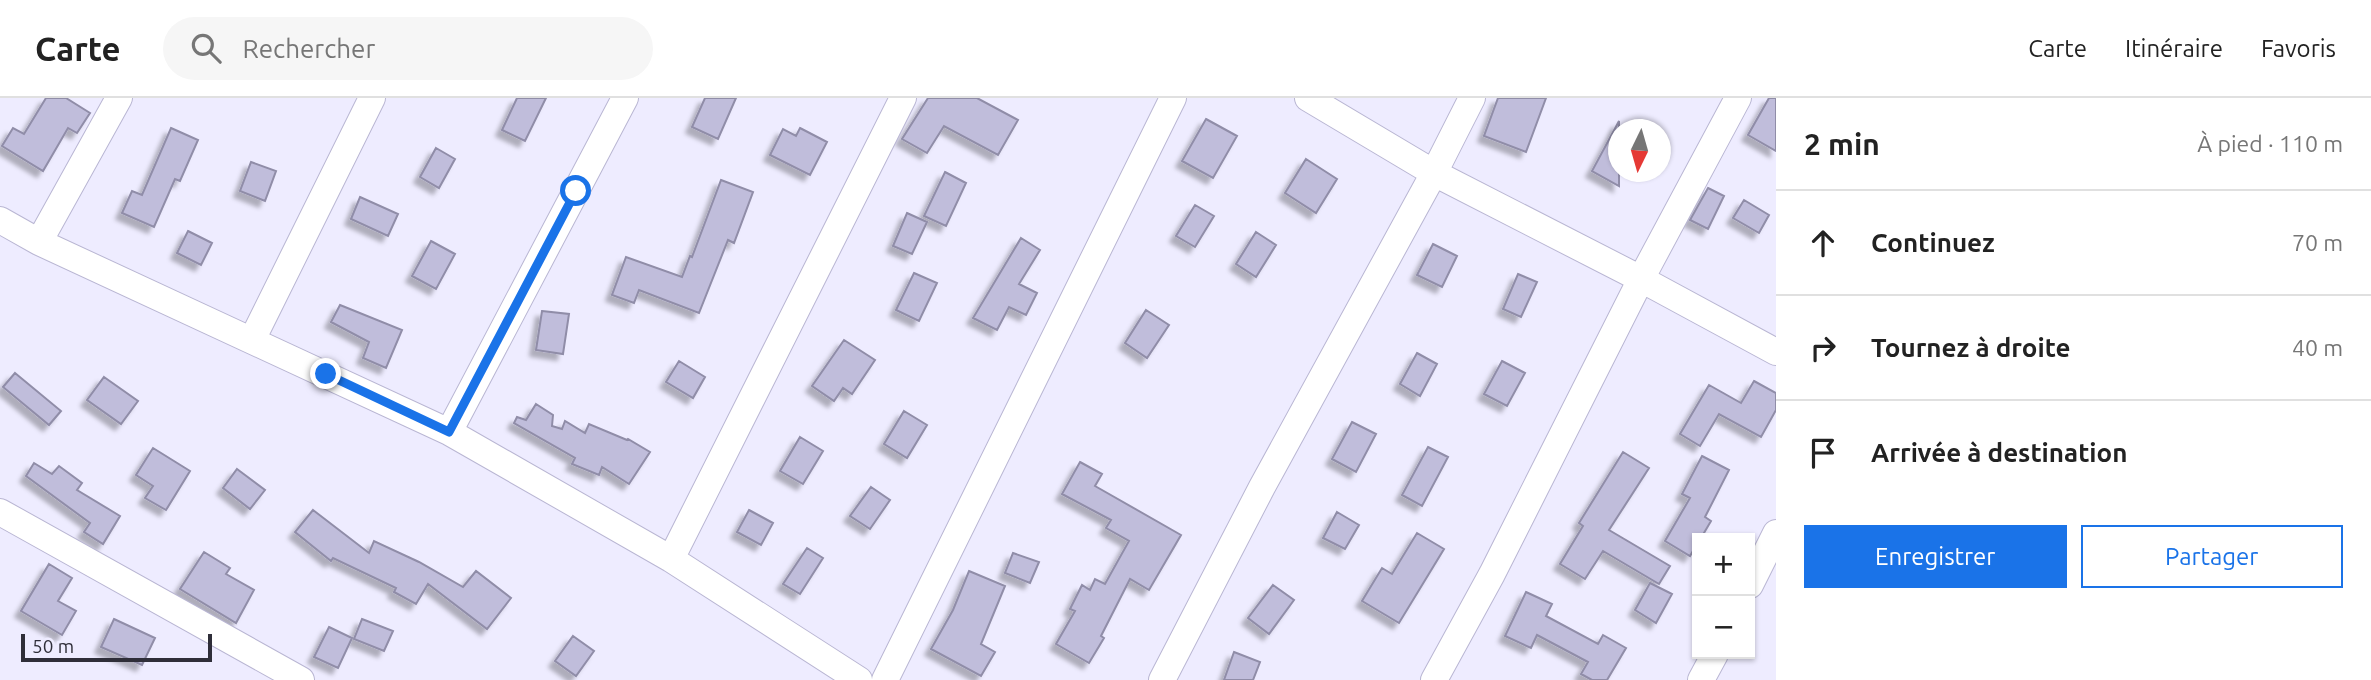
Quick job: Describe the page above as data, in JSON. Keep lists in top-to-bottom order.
{
  "scale_bar": "50 m",
  "north": "bottom",
  "page": {
    "header": "Carte",
    "search": "Rechercher",
    "nav": ["Carte", "Itinéraire", "Favoris"],
    "heading": ["2 min", "À pied · 110 m"],
    "list": [
      ["Continuez", "70 m"],
      ["Tournez à droite", "40 m"],
      "Arrivée à destination"
    ],
    "buttons": ["Enregistrer", "Partager"],
    "map_buttons": ["+", "−"],
    "scale": "50 m"
  }
}
